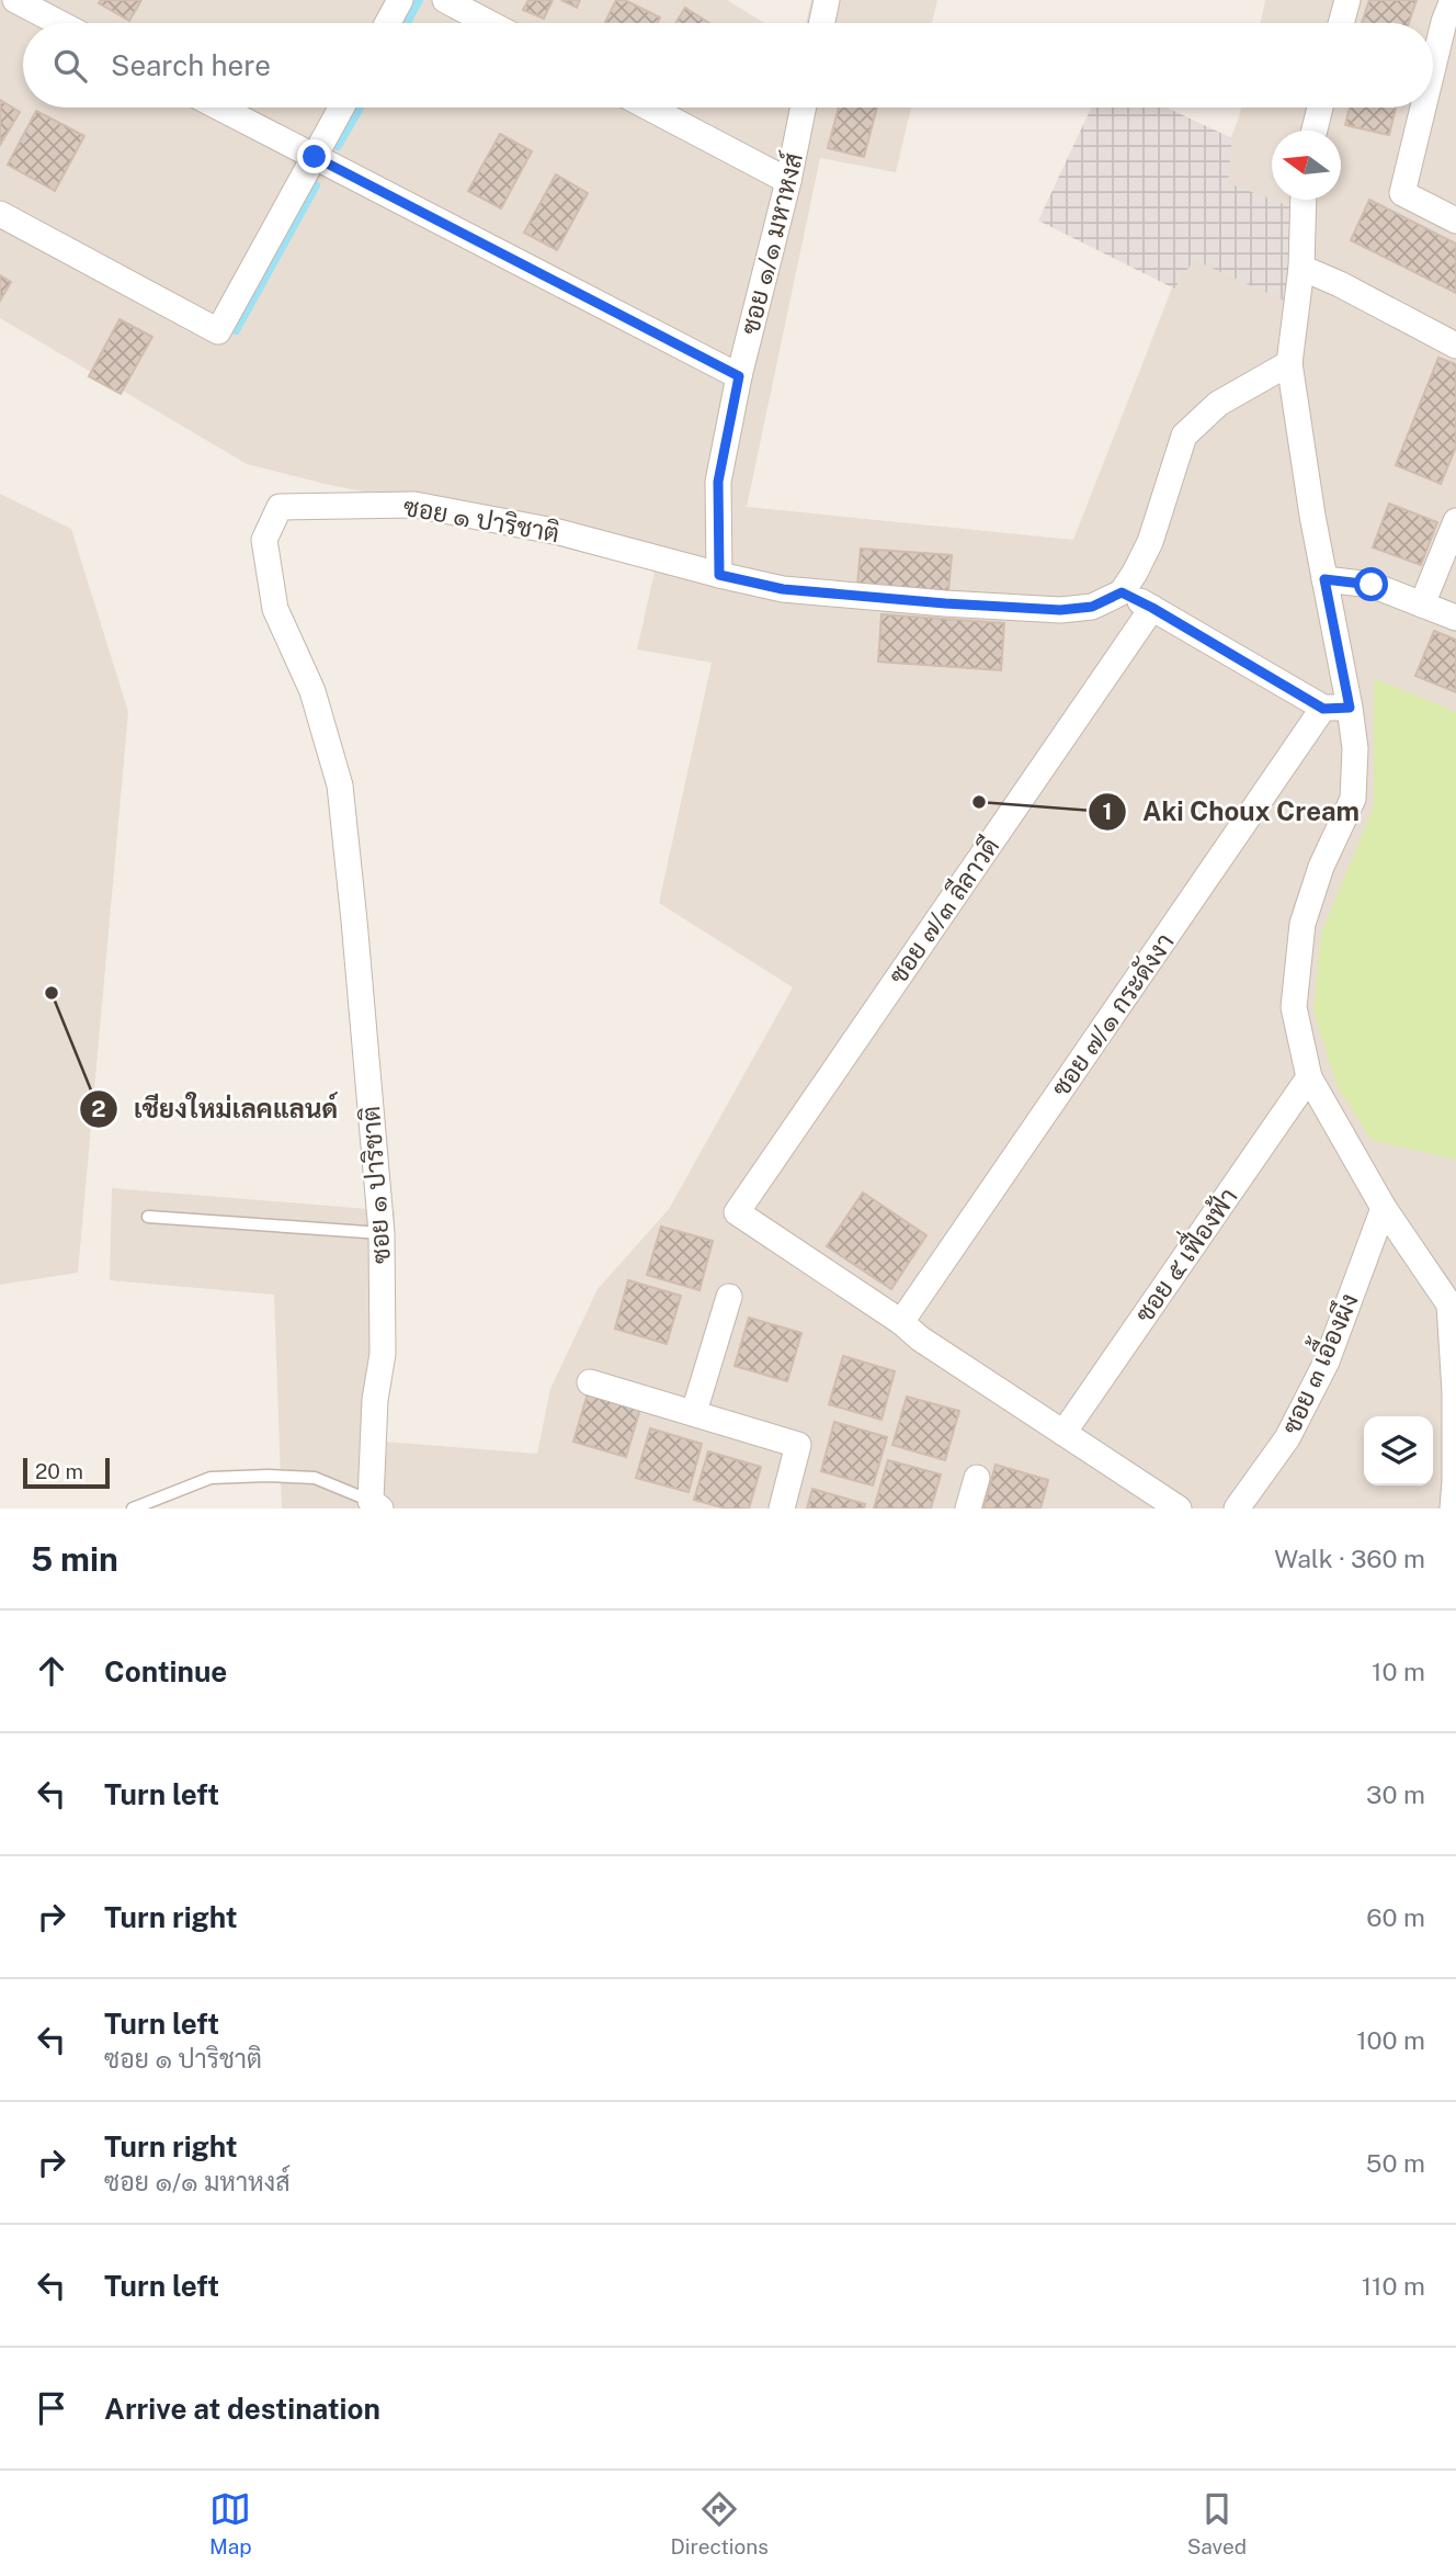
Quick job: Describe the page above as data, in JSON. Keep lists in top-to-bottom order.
{
  "streets": {
    "street": [
      "ซอย ๑/๑ มหาหงส์",
      "ซอย ๑ ปาริชาติ",
      "ซอย ๗/๓ ลีลาวดี",
      "ซอย ๗/๑ กระดังงา",
      "ซอย ๕ เฟื่องฟ้า",
      "ซอย ๓ เอื้องผึง"
    ]
  },
  "crossings": [
    ["ซอย ๑/๑ มหาหงส์", "ซอย ๑ ปาริชาติ"],
    ["ซอย ๗/๓ ลีลาวดี", "ซอย ๗/๑ กระดังงา"]
  ],
  "places": ["Aki Choux Cream", "เชียงใหม่เลคแลนด์"],
  "scale_bar": "20 m",
  "north": "left",
  "page": {
    "search": "Search here",
    "scale": "20 m",
    "heading": ["5 min", "Walk · 360 m"],
    "list": [
      ["Continue", "10 m"],
      ["Turn left", "30 m"],
      ["Turn right", "60 m"],
      ["Turn left", "ซอย ๑ ปาริชาติ", "100 m"],
      ["Turn right", "ซอย ๑/๑ มหาหงส์", "50 m"],
      ["Turn left", "110 m"],
      "Arrive at destination"
    ],
    "nav": ["Map", "Directions", "Saved"]
  }
}
